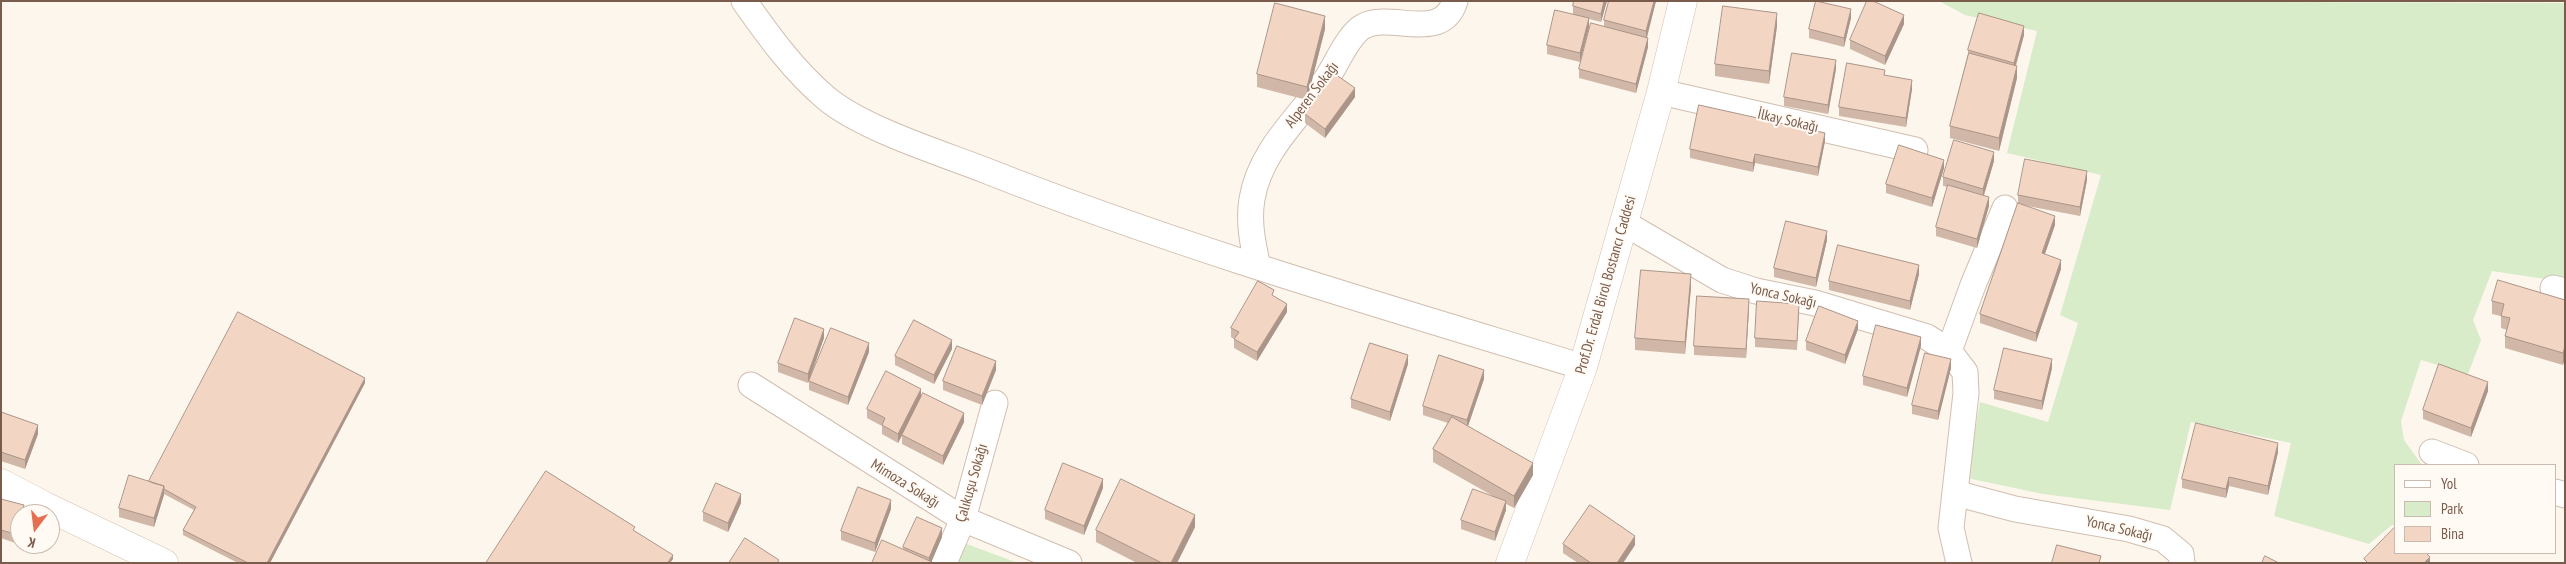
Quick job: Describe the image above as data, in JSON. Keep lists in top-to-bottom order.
{
  "streets": {
    "street": [
      "Alperen Sokağı",
      "İlkay Sokağı",
      "Prof.Dr. Erdal Birol Bostancı Caddesi",
      "Yonca Sokağı",
      "Çalıkuşu Sokağı",
      "Mimoza Sokağı"
    ]
  },
  "crossings": [
    ["İlkay Sokağı", "Prof.Dr. Erdal Birol Bostancı Caddesi"],
    ["Prof.Dr. Erdal Birol Bostancı Caddesi", "Yonca Sokağı"],
    ["Çalıkuşu Sokağı", "Mimoza Sokağı"]
  ],
  "legend": ["Yol", "Park", "Bina"],
  "north": "bottom"
}
